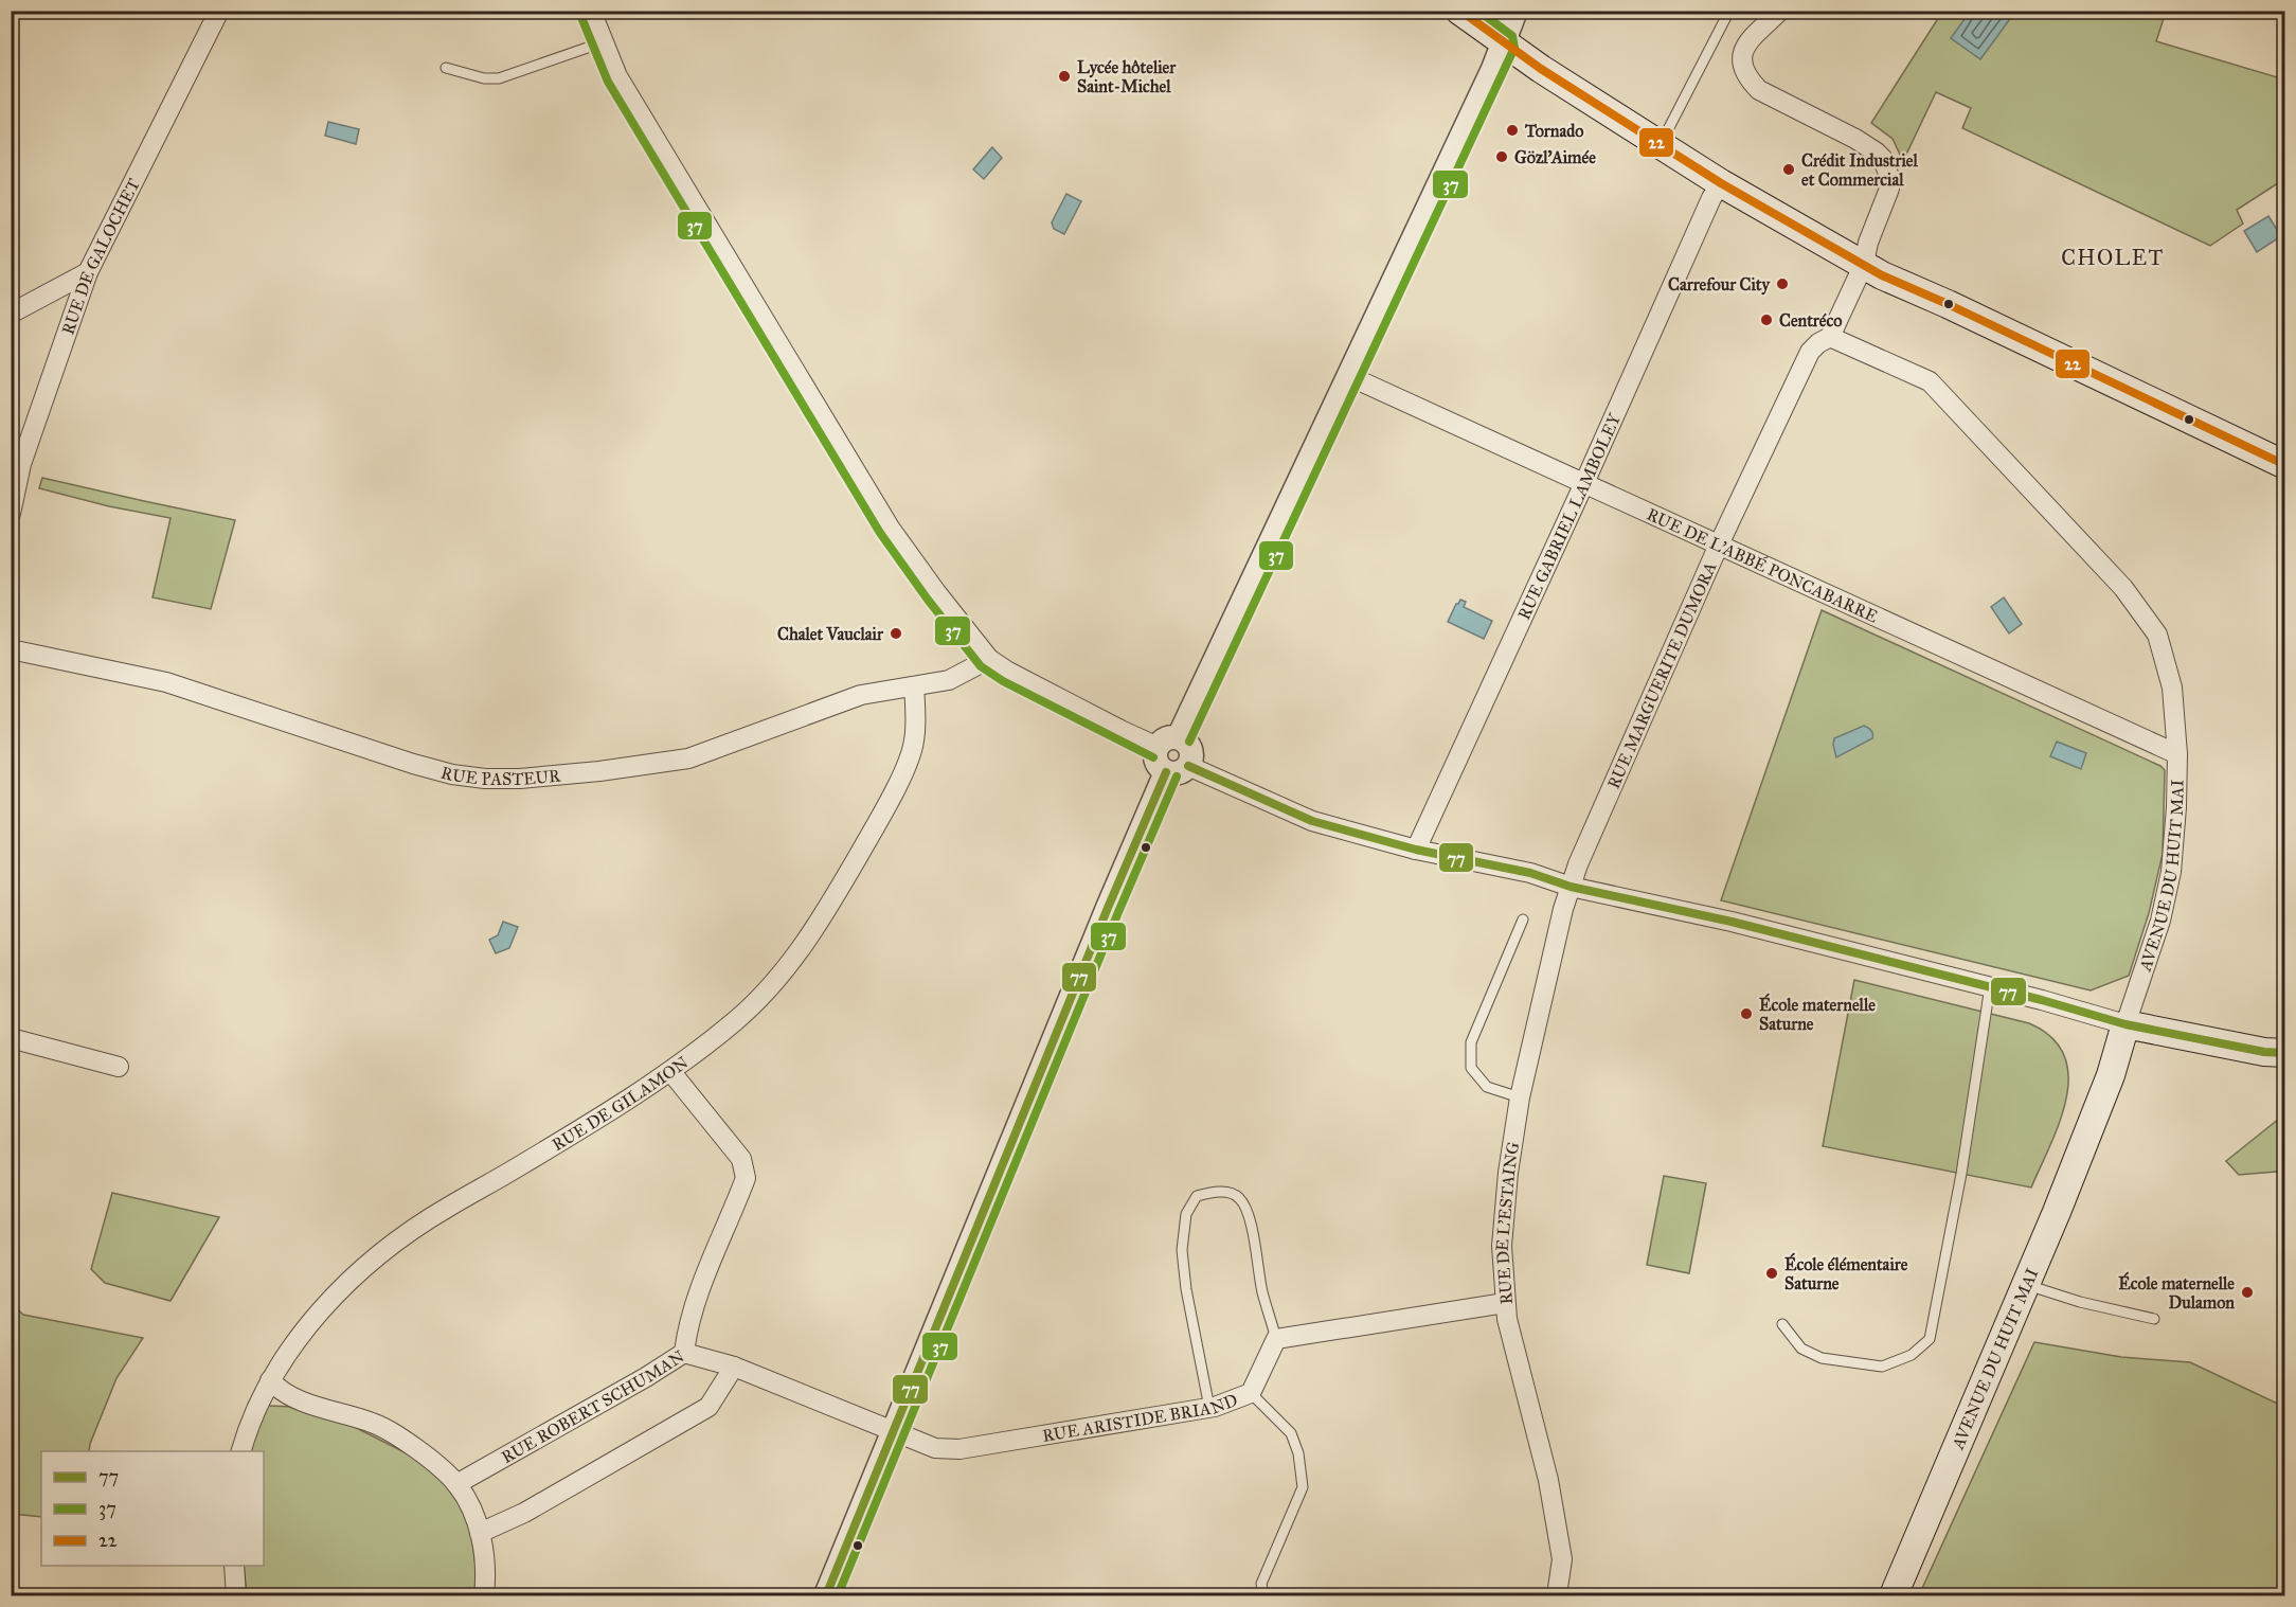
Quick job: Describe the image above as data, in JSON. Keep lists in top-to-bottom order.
{
  "streets": {
    "main road": ["AVENUE DU HUIT MAI"],
    "street": [
      "RUE DE GALOCHET",
      "RUE GABRIEL LAMBOLEY",
      "RUE DE L'ABBÉ PONCABARRE",
      "RUE MARGUERITE DUMORA",
      "RUE PASTEUR",
      "RUE DE GILAMON",
      "RUE DE L'ESTAING",
      "RUE ROBERT SCHUMAN",
      "RUE ARISTIDE BRIAND"
    ]
  },
  "crossings": [
    ["RUE GABRIEL LAMBOLEY", "RUE DE L'ABBÉ PONCABARRE"],
    ["RUE DE L'ABBÉ PONCABARRE", "RUE MARGUERITE DUMORA"],
    ["RUE DE L'ABBÉ PONCABARRE", "AVENUE DU HUIT MAI"],
    ["RUE MARGUERITE DUMORA", "AVENUE DU HUIT MAI"],
    ["RUE MARGUERITE DUMORA", "RUE DE L'ESTAING"],
    ["RUE PASTEUR", "RUE DE GILAMON"],
    ["RUE ROBERT SCHUMAN", "RUE ARISTIDE BRIAND"]
  ],
  "districts": ["CHOLET"],
  "places": [
    "Lycée hôtelier Saint-Michel",
    "Tornado",
    "Gözl'Aimée",
    "Crédit Industriel et Commercial",
    "Carrefour City",
    "Centréco",
    "Chalet Vauclair",
    "École maternelle Saturne",
    "École élémentaire Saturne",
    "École maternelle Dulamon"
  ],
  "lines": ["transit line 37", "transit line 22", "transit line 77"],
  "legend": ["77", "37", "22"]
}
